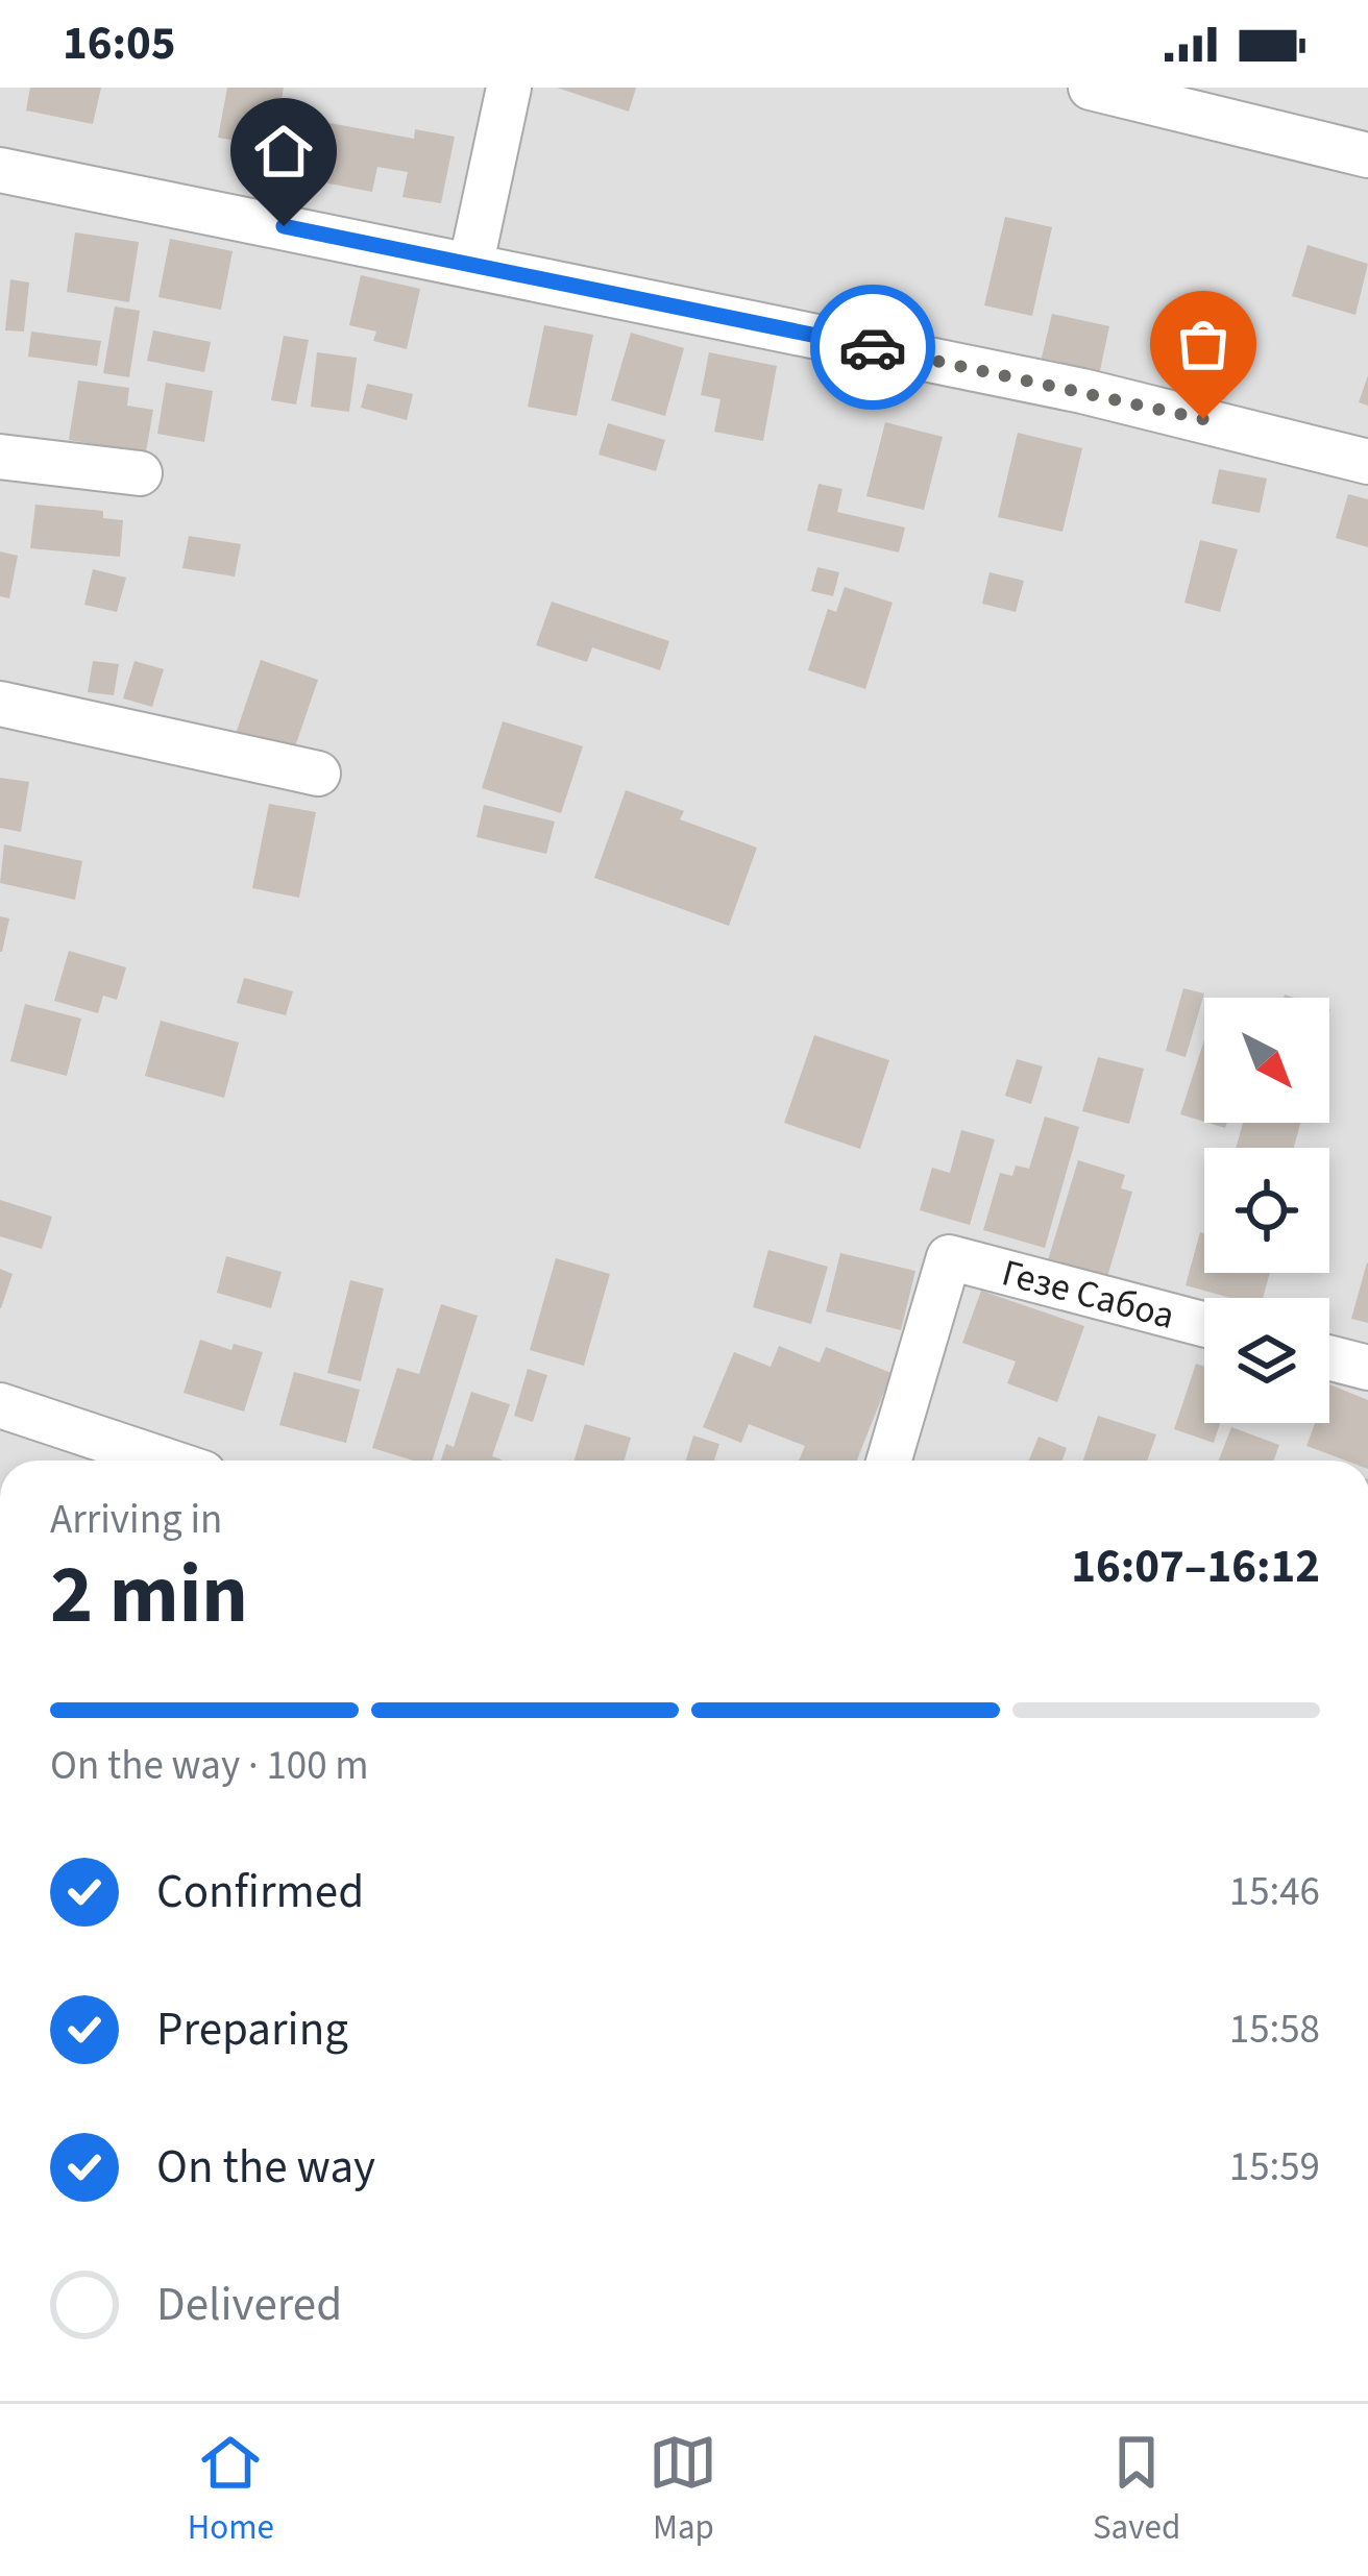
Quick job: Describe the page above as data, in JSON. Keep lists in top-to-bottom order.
{
  "streets": {
    "street": ["Гезе Сабоа"]
  },
  "north": "bottom right",
  "page": {
    "status": "16:05",
    "heading": ["2 min", "Arriving in", "16:07–16:12"],
    "bar": "On the way · 100 m",
    "list": [
      ["Confirmed", "15:46"],
      ["Preparing", "15:58"],
      ["On the way", "15:59"],
      "Delivered"
    ],
    "tabs": ["Home", "Map", "Saved"]
  }
}
